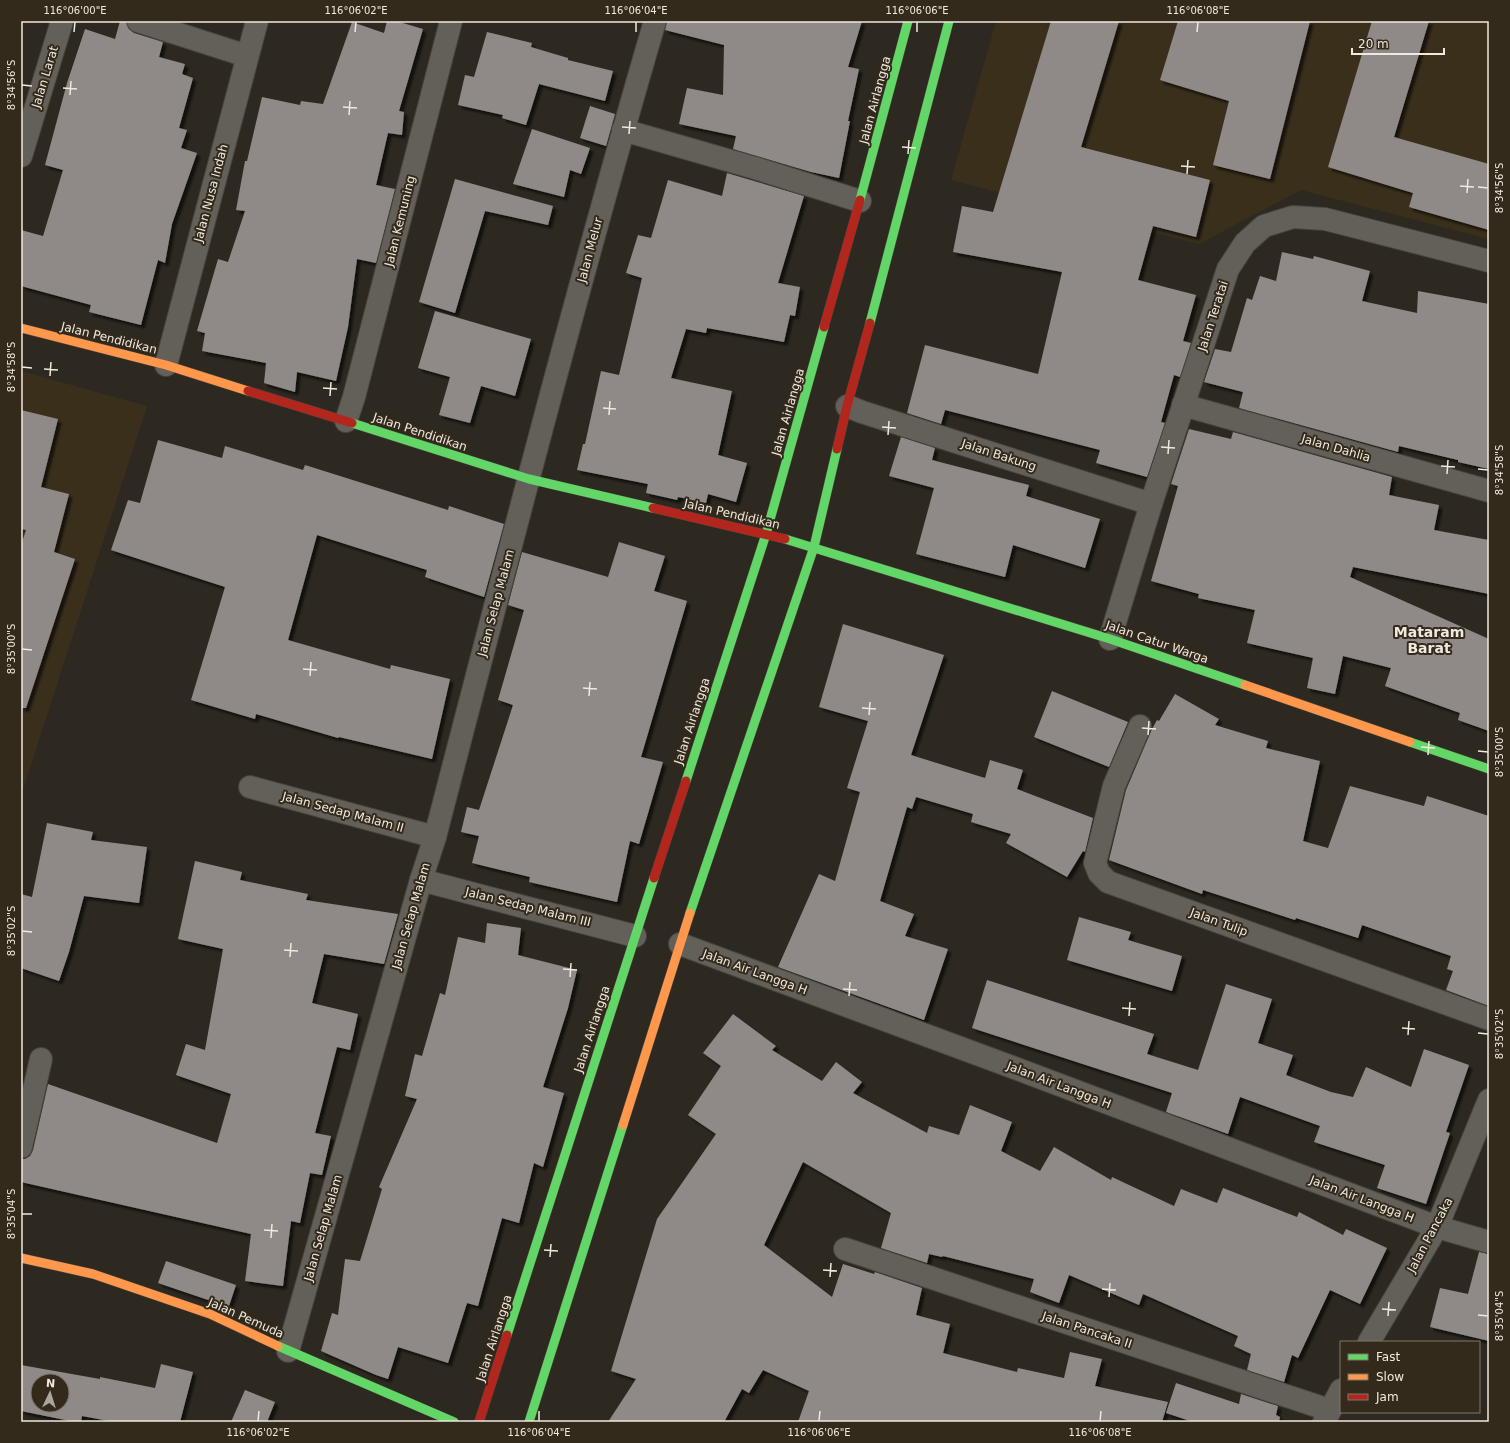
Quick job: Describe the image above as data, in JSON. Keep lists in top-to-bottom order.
{
  "streets": {
    "main road": [
      "Jalan Airlangga",
      "Jalan Pendidikan",
      "Jalan Catur Warga",
      "Jalan Pemuda"
    ],
    "street": [
      "Jalan Larat",
      "Jalan Nusa Indah",
      "Jalan Kemuning",
      "Jalan Melur",
      "Jalan Teratai",
      "Jalan Dahlia",
      "Jalan Bakung",
      "Jalan Selap Malam",
      "Jalan Sedap Malam II",
      "Jalan Sedap Malam III",
      "Jalan Tulip",
      "Jalan Air Langga H",
      "Jalan Pancaka",
      "Jalan Pancaka II"
    ]
  },
  "crossings": [
    ["Jalan Airlangga", "Jalan Pendidikan"],
    ["Jalan Airlangga", "Jalan Sedap Malam III"],
    ["Jalan Nusa Indah", "Jalan Pendidikan"],
    ["Jalan Kemuning", "Jalan Pendidikan"],
    ["Jalan Melur", "Jalan Pendidikan"],
    ["Jalan Melur", "Jalan Selap Malam"],
    ["Jalan Teratai", "Jalan Dahlia"],
    ["Jalan Teratai", "Jalan Bakung"],
    ["Jalan Teratai", "Jalan Catur Warga"],
    ["Jalan Pendidikan", "Jalan Selap Malam"],
    ["Jalan Pendidikan", "Jalan Catur Warga"],
    ["Jalan Selap Malam", "Jalan Sedap Malam II"],
    ["Jalan Selap Malam", "Jalan Sedap Malam III"],
    ["Jalan Selap Malam", "Jalan Pemuda"],
    ["Jalan Air Langga H", "Jalan Pancaka"]
  ],
  "districts": ["Mataram Barat"],
  "legend": ["Fast", "Slow", "Jam"],
  "scale_bar": "20 m",
  "north": "top",
  "coordinates": [
    "116°06'00\"E",
    "116°06'02\"E",
    "116°06'04\"E",
    "116°06'06\"E",
    "116°06'08\"E",
    "8°34'56\"S",
    "8°34'58\"S",
    "8°35'00\"S",
    "8°35'02\"S",
    "8°35'04\"S"
  ]
}
